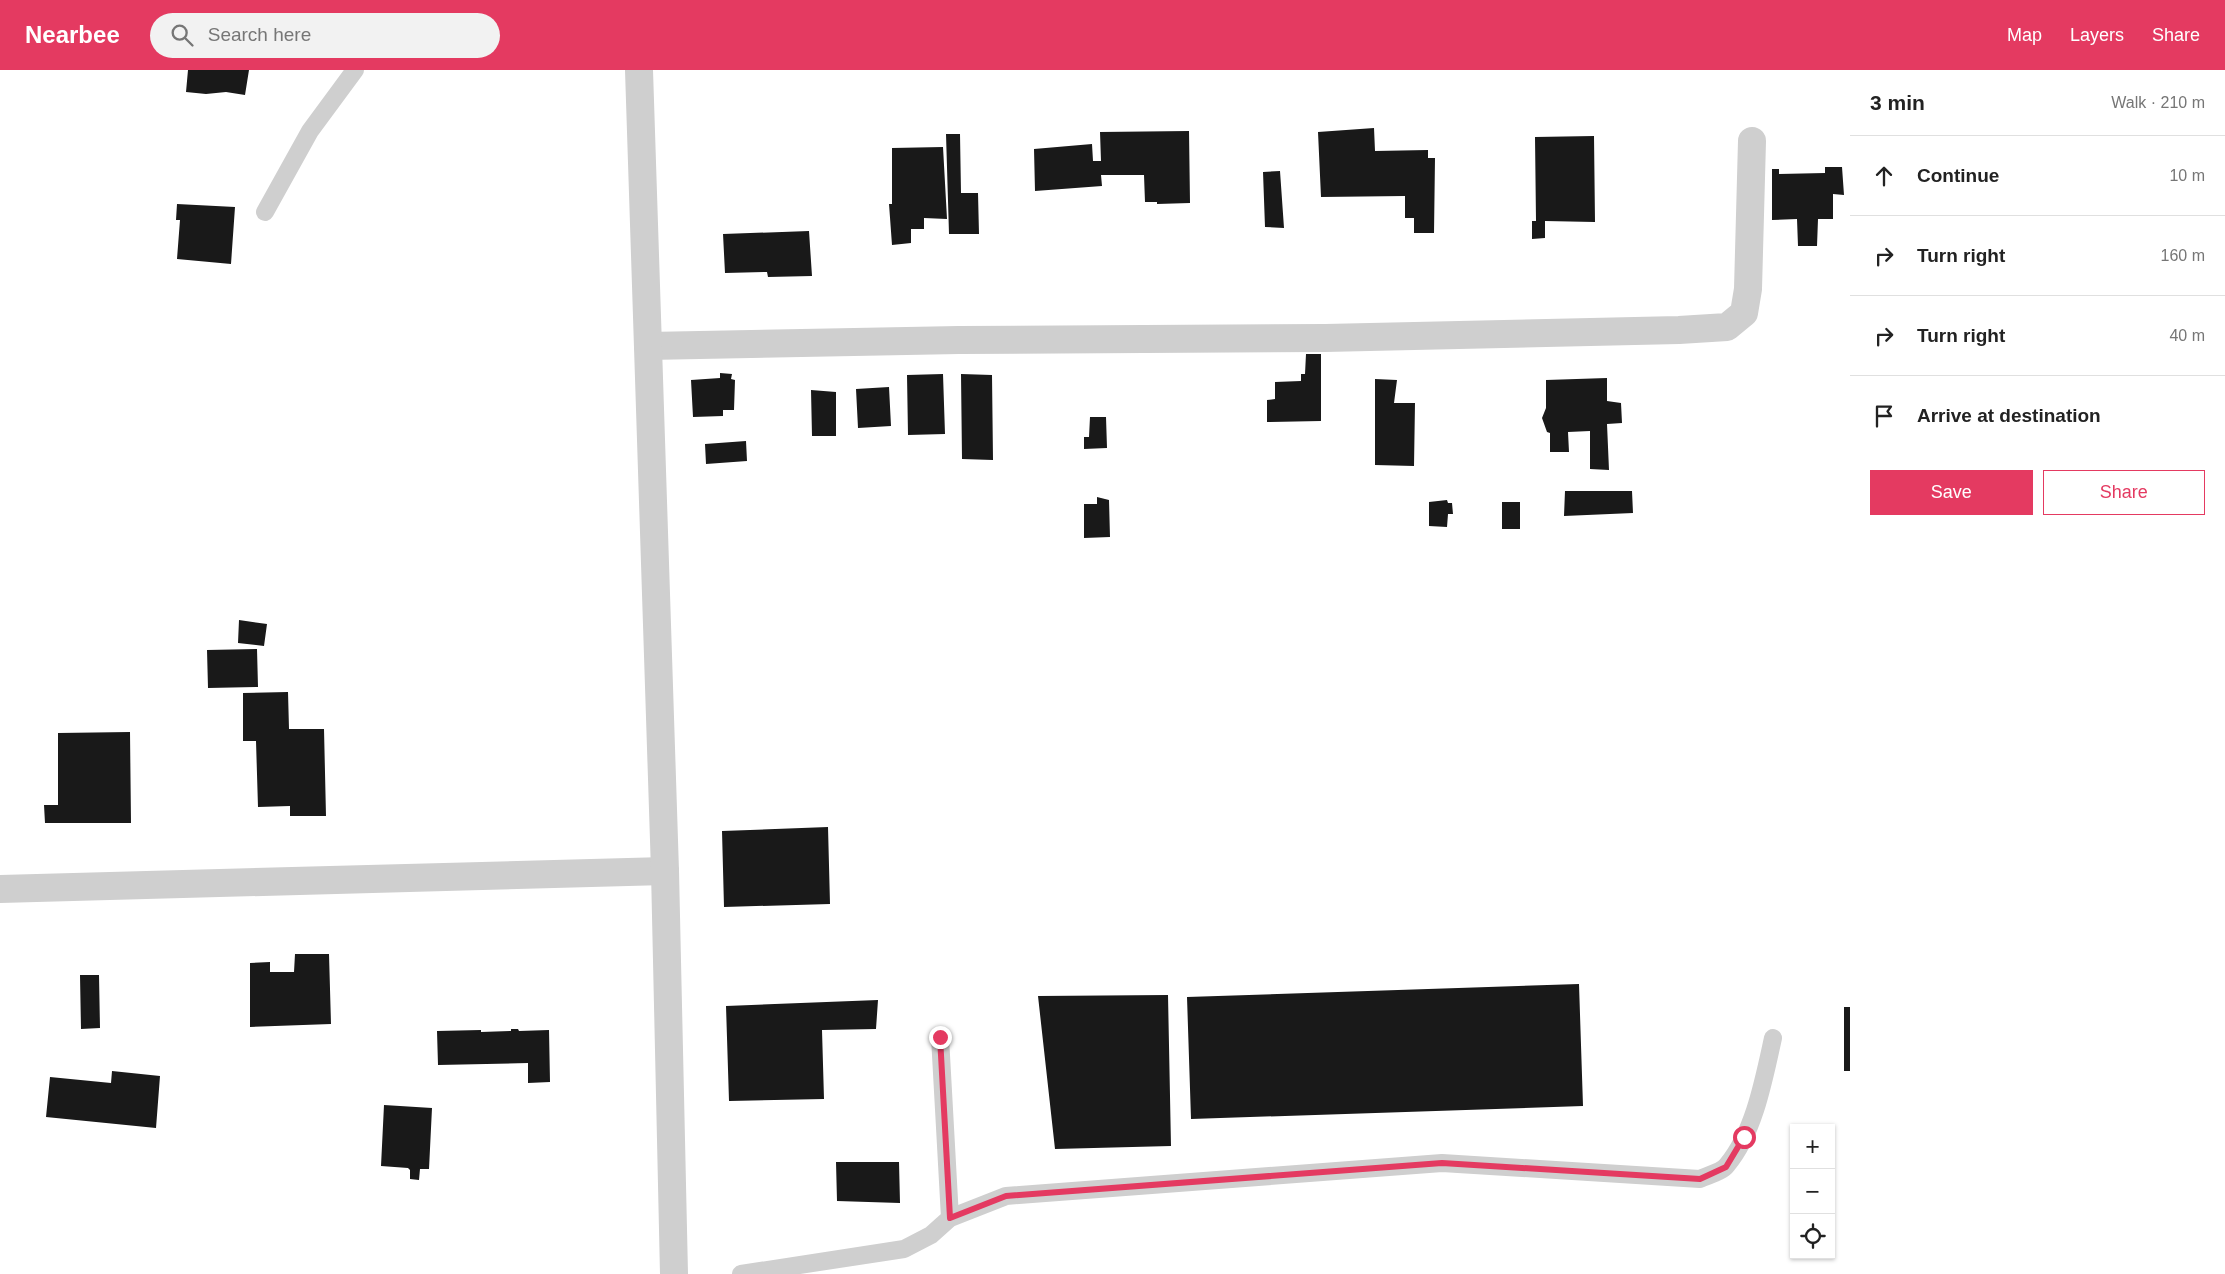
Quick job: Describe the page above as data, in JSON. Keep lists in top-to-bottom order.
{
  "page": {
    "header": "Nearbee",
    "search": "Search here",
    "nav": ["Map", "Layers", "Share"],
    "heading": ["3 min", "Walk · 210 m"],
    "list": [
      ["Continue", "10 m"],
      ["Turn right", "160 m"],
      ["Turn right", "40 m"],
      "Arrive at destination"
    ],
    "buttons": ["Save", "Share"],
    "map_buttons": ["+", "−"]
  }
}
